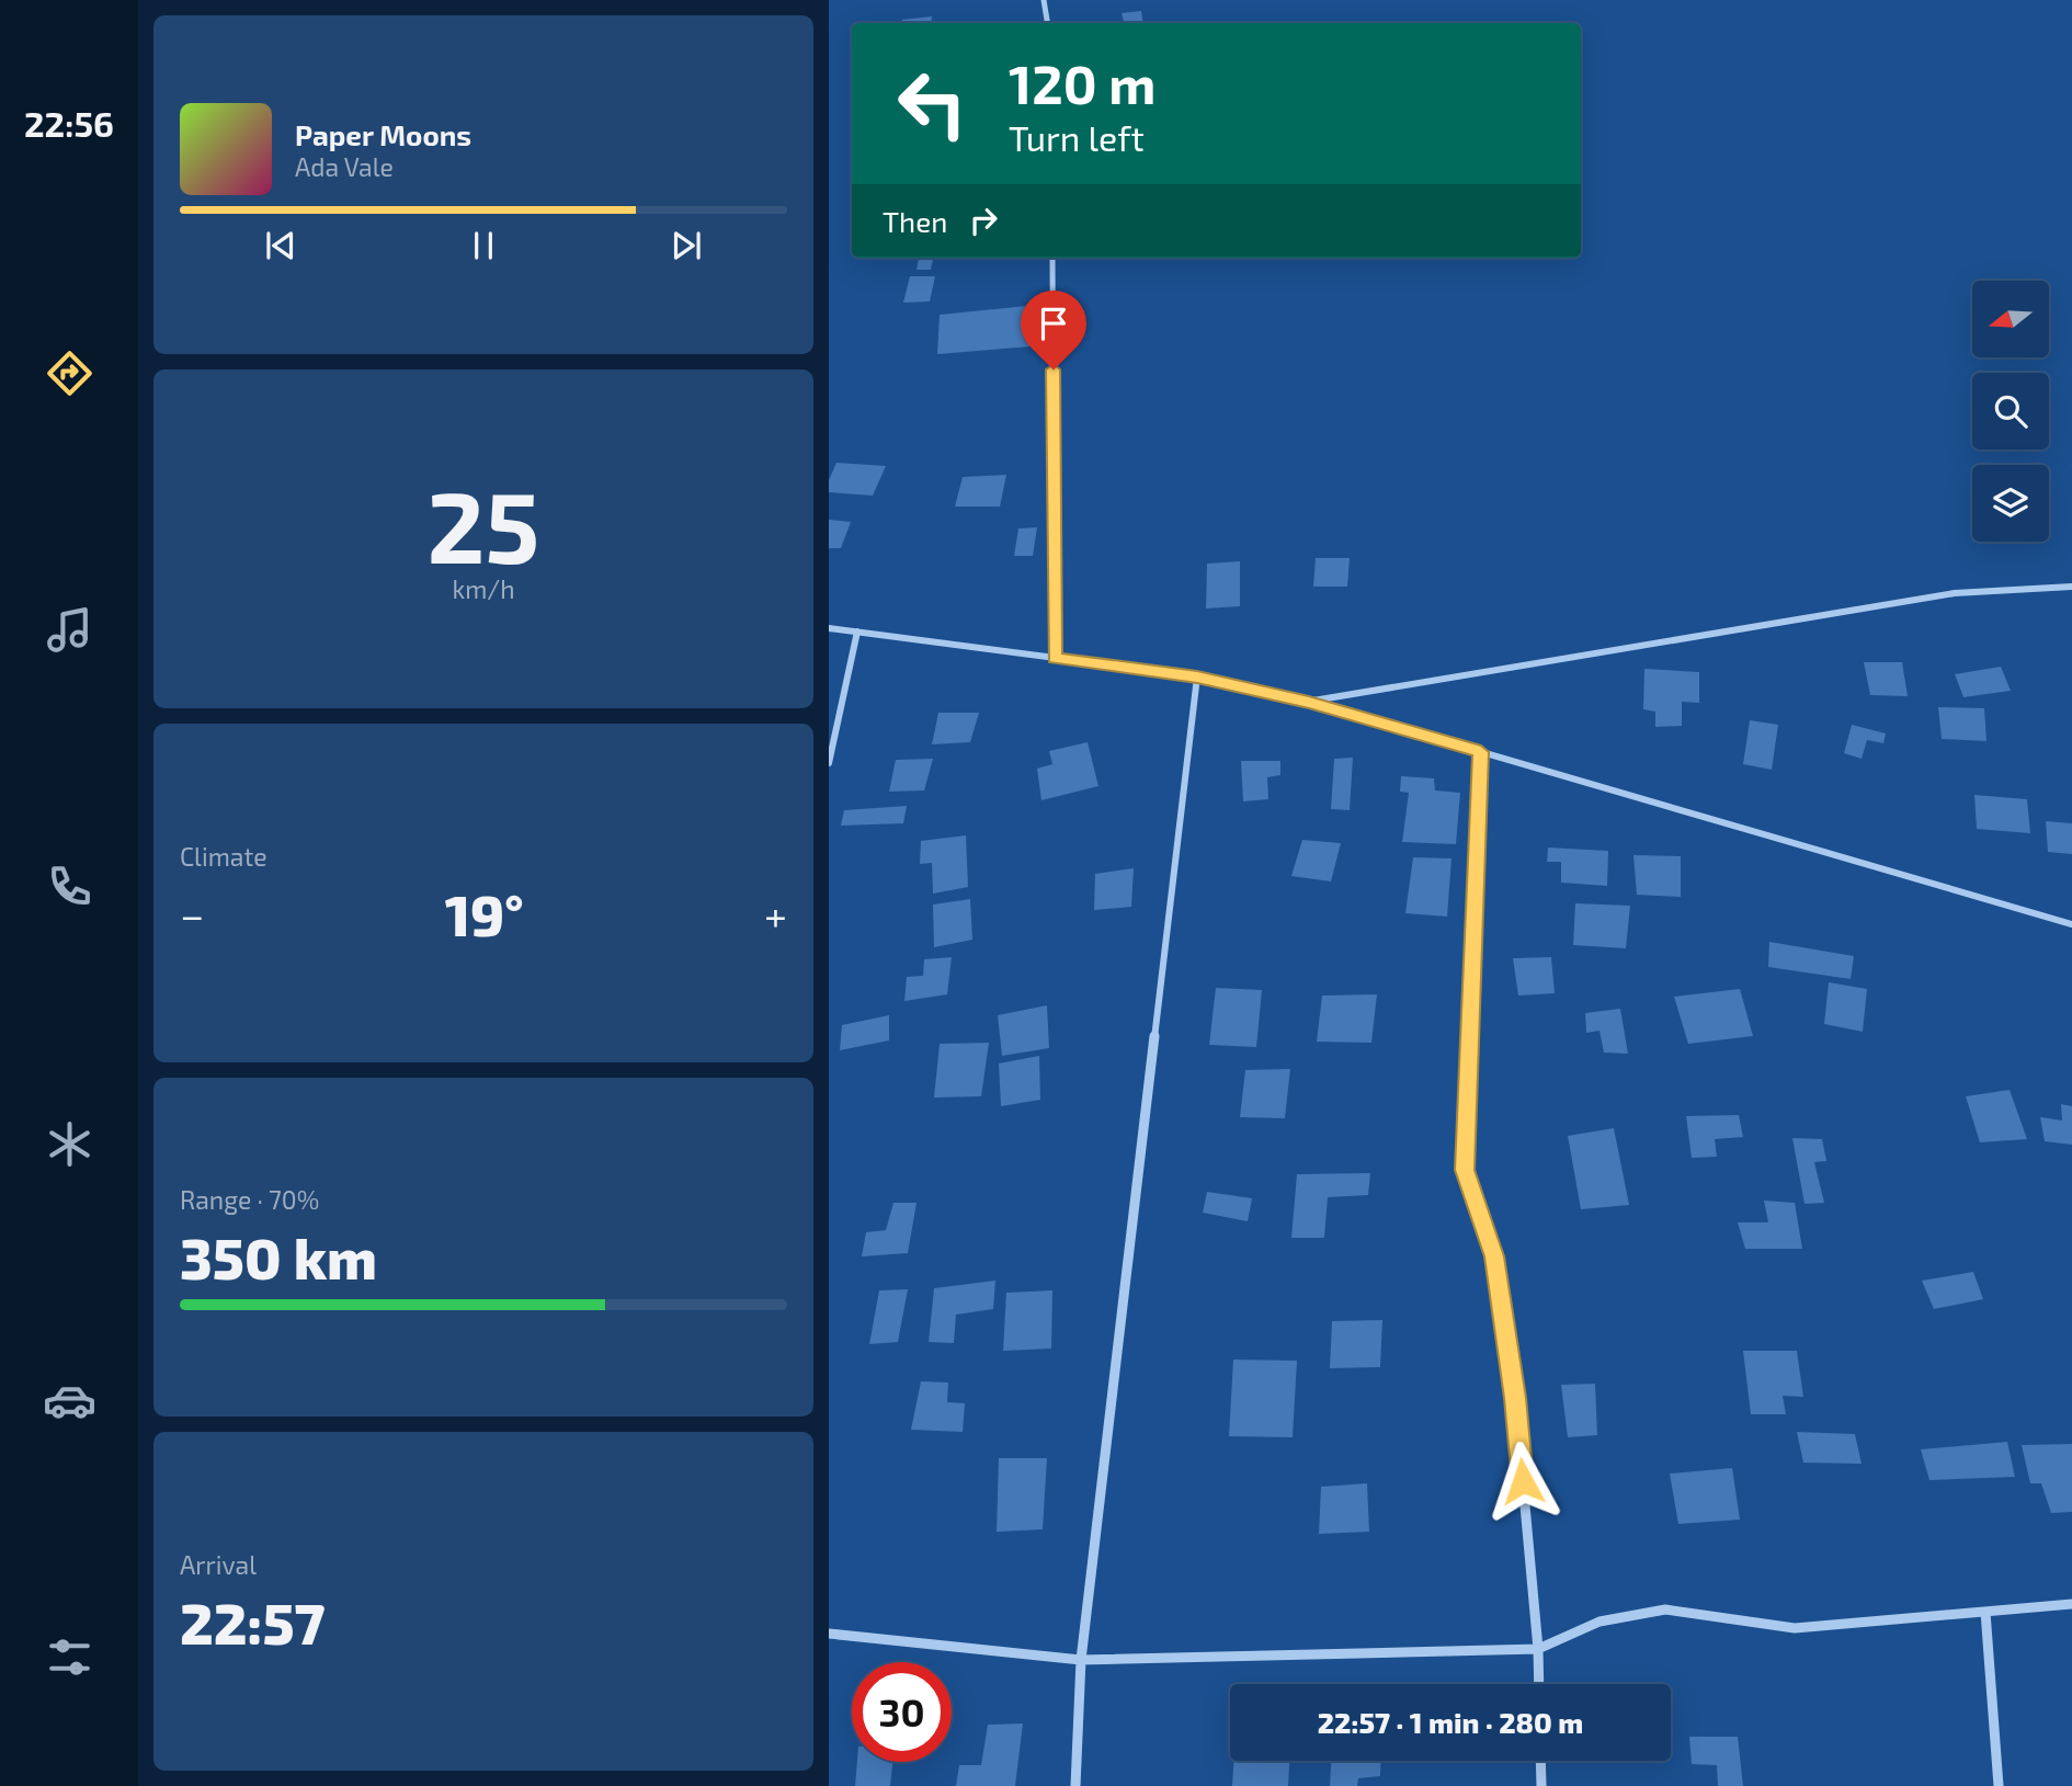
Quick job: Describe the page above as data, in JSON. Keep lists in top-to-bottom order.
{
  "north": "left",
  "page": {
    "tabs": "22:56",
    "turn": ["120 m", "Turn left"],
    "song": ["Paper Moons", "Ada Vale"],
    "then": "Then",
    "tile": [
      ["25", "km/h"],
      "Climate",
      ["Range · 70%", "350 km"],
      ["Arrival", "22:57"]
    ],
    "heat": ["−", "19°", "+"],
    "limit": "30",
    "trip": "22:57 · 1 min · 280 m"
  }
}
